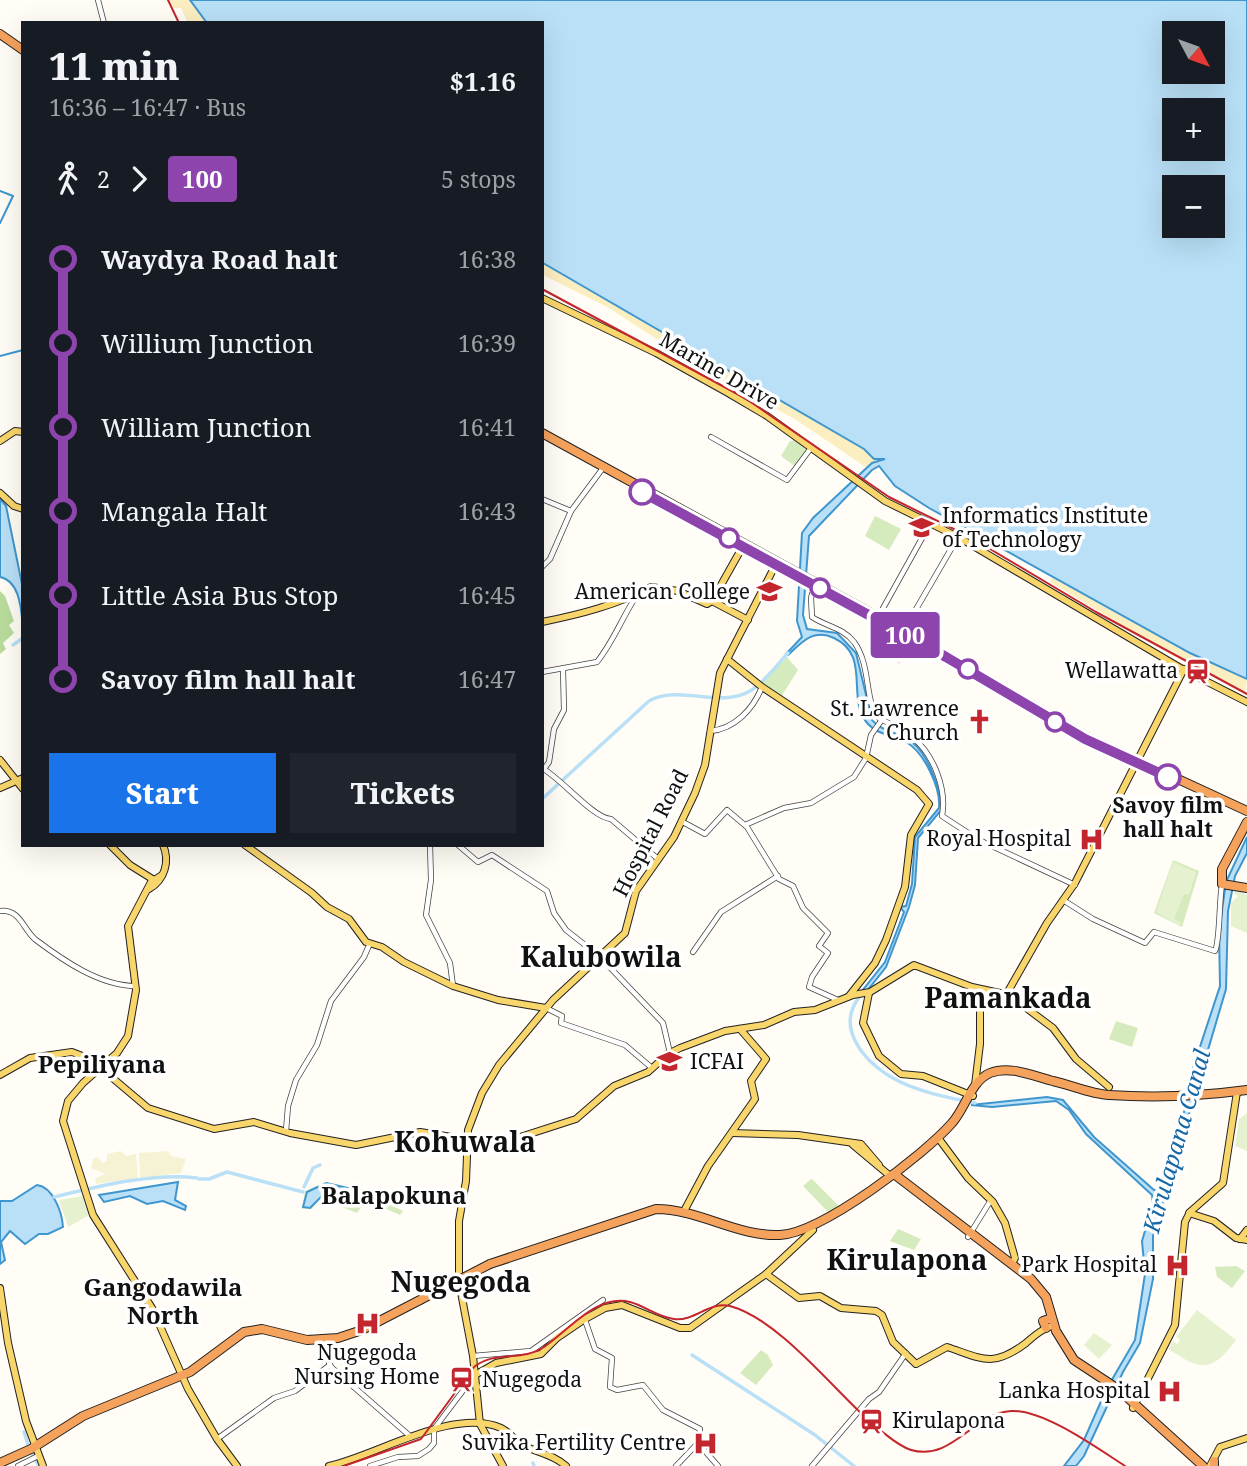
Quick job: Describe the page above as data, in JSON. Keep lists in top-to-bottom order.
{
  "streets": {
    "main road": ["Marine Drive", "Hospital Road"]
  },
  "districts": [
    "Kalubowila",
    "Pamankada",
    "Pepiliyana",
    "Kohuwala",
    "Balapokuna",
    "Kirulapona",
    "Nugegoda",
    "Gangodawila North"
  ],
  "water": ["Kirulapana Canal"],
  "places": {
    "school or university": ["Informatics Institute of Technology", "American College", "ICFAI"],
    "station": ["Wellawatta", "Nugegoda", "Kirulapona"],
    "church": ["St. Lawrence Church"],
    "other": ["Savoy film hall halt"],
    "hospital": [
      "Royal Hospital",
      "Park Hospital",
      "Nugegoda Nursing Home",
      "Lanka Hospital",
      "Suvika Fertility Centre"
    ]
  },
  "lines": ["bus line 100"],
  "north": "bottom right",
  "page": {
    "on_map": "100",
    "map_buttons": ["+", "−"],
    "heading": ["11 min", "16:36 – 16:47 · Bus", "$1.16"],
    "legs": ["2", "100", "5 stops"],
    "list": [
      {
        "name": "Waydya Road halt",
        "value": "16:38"
      },
      {
        "name": "Willium Junction",
        "value": "16:39"
      },
      {
        "name": "William Junction",
        "value": "16:41"
      },
      {
        "name": "Mangala Halt",
        "value": "16:43"
      },
      {
        "name": "Little Asia Bus Stop",
        "value": "16:45"
      },
      {
        "name": "Savoy film hall halt",
        "value": "16:47"
      }
    ],
    "buttons": ["Start", "Tickets"]
  }
}
